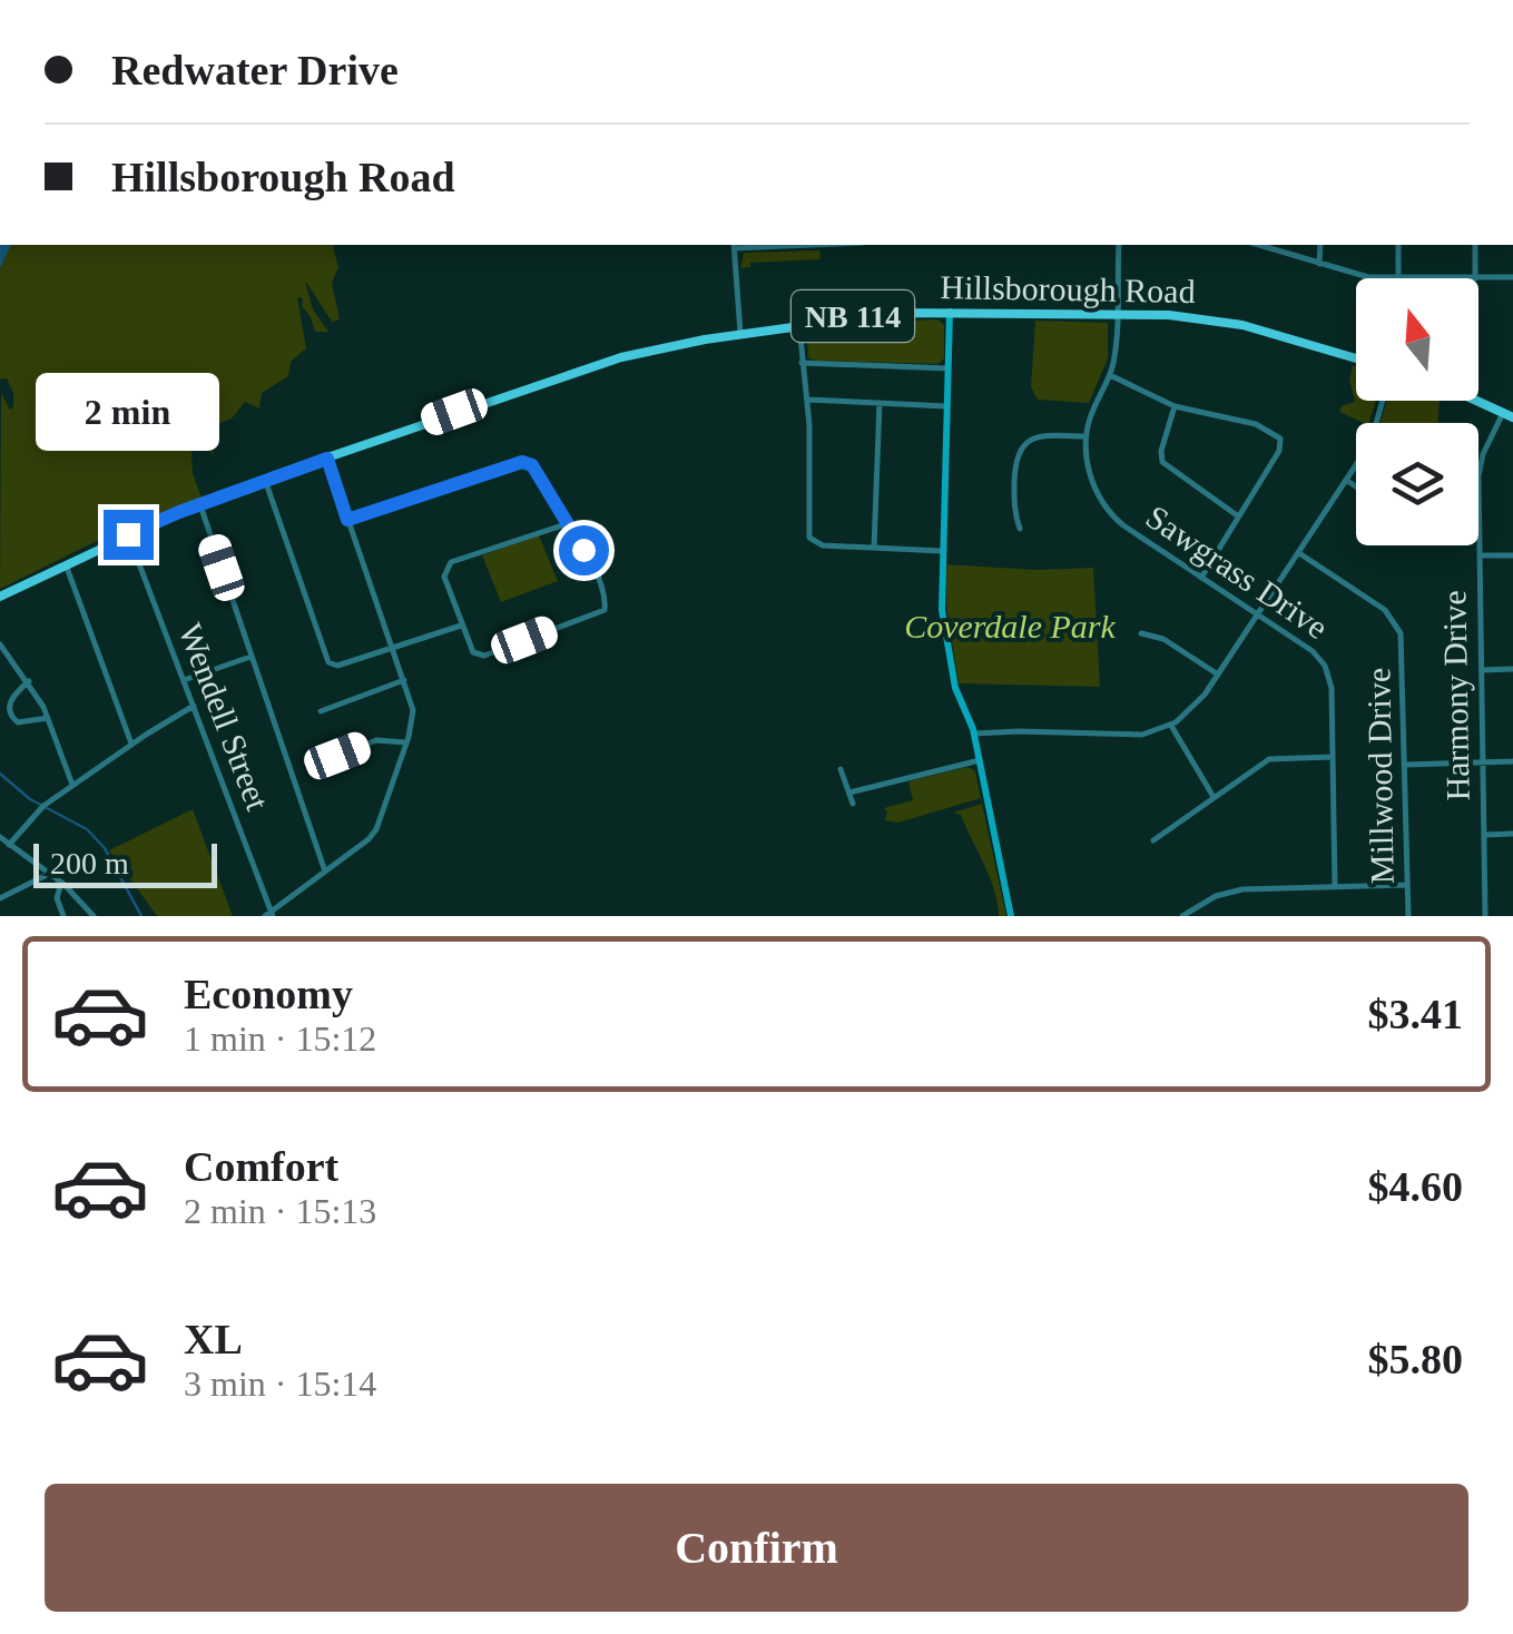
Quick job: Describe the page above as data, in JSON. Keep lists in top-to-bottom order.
{
  "streets": {
    "main road": ["Hillsborough Road", "NB 114"],
    "street": [
      "Sawgrass Drive",
      "Harmony Drive",
      "Wendell Street",
      "Millwood Drive"
    ]
  },
  "crossings": [
    ["Hillsborough Road", "Wendell Street"]
  ],
  "parks": ["Coverdale Park"],
  "scale_bar": "200 m",
  "north": "top",
  "page": {
    "banner": ["Redwater Drive", "Hillsborough Road"],
    "bubble": "2 min",
    "scale": "200 m",
    "list": [
      {
        "name": "Economy",
        "note": "1 min · 15:12",
        "value": "$3.41"
      },
      {
        "name": "Comfort",
        "note": "2 min · 15:13",
        "value": "$4.60"
      },
      {
        "name": "XL",
        "note": "3 min · 15:14",
        "value": "$5.80"
      }
    ],
    "buttons": "Confirm"
  }
}
